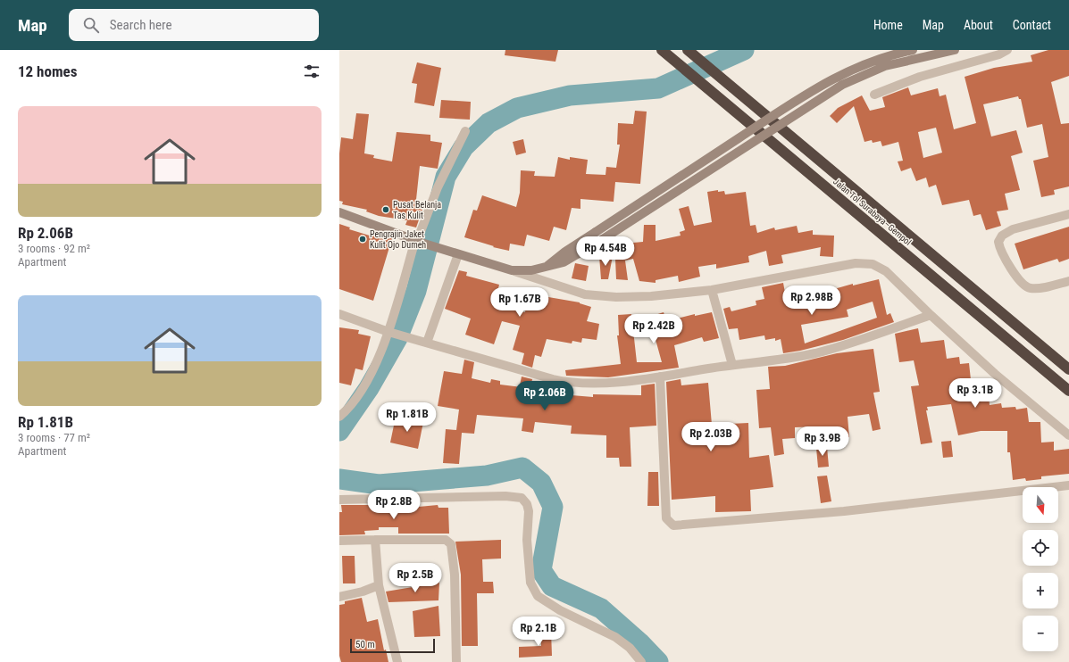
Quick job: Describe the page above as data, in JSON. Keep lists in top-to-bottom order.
{
  "streets": {
    "highway": ["Jalan Tol Surabaya–Gempol"]
  },
  "places": ["Pusat Belanja Tas Kulit", "Pengrajin Jaket Kulit Ojo Dumeh"],
  "scale_bar": "50 m",
  "north": "bottom",
  "page": {
    "header": "Map",
    "search": "Search here",
    "nav": [
      "Home",
      "Map",
      "About",
      "Contact"
    ],
    "heading": "12 homes",
    "list": [
      {
        "name": "Rp 2.06B",
        "note": "3 rooms · 92 m² · Apartment"
      },
      {
        "name": "Rp 1.81B",
        "note": "3 rooms · 77 m² · Apartment"
      }
    ],
    "price": [
      "Rp 4.54B",
      "Rp 2.98B",
      "Rp 1.67B",
      "Rp 2.42B",
      "Rp 3.1B",
      "Rp 2.06B",
      "Rp 1.81B",
      "Rp 2.03B",
      "Rp 3.9B",
      "Rp 2.8B",
      "Rp 2.5B",
      "Rp 2.1B"
    ],
    "map_buttons": ["+", "−"],
    "scale": "50 m"
  }
}
